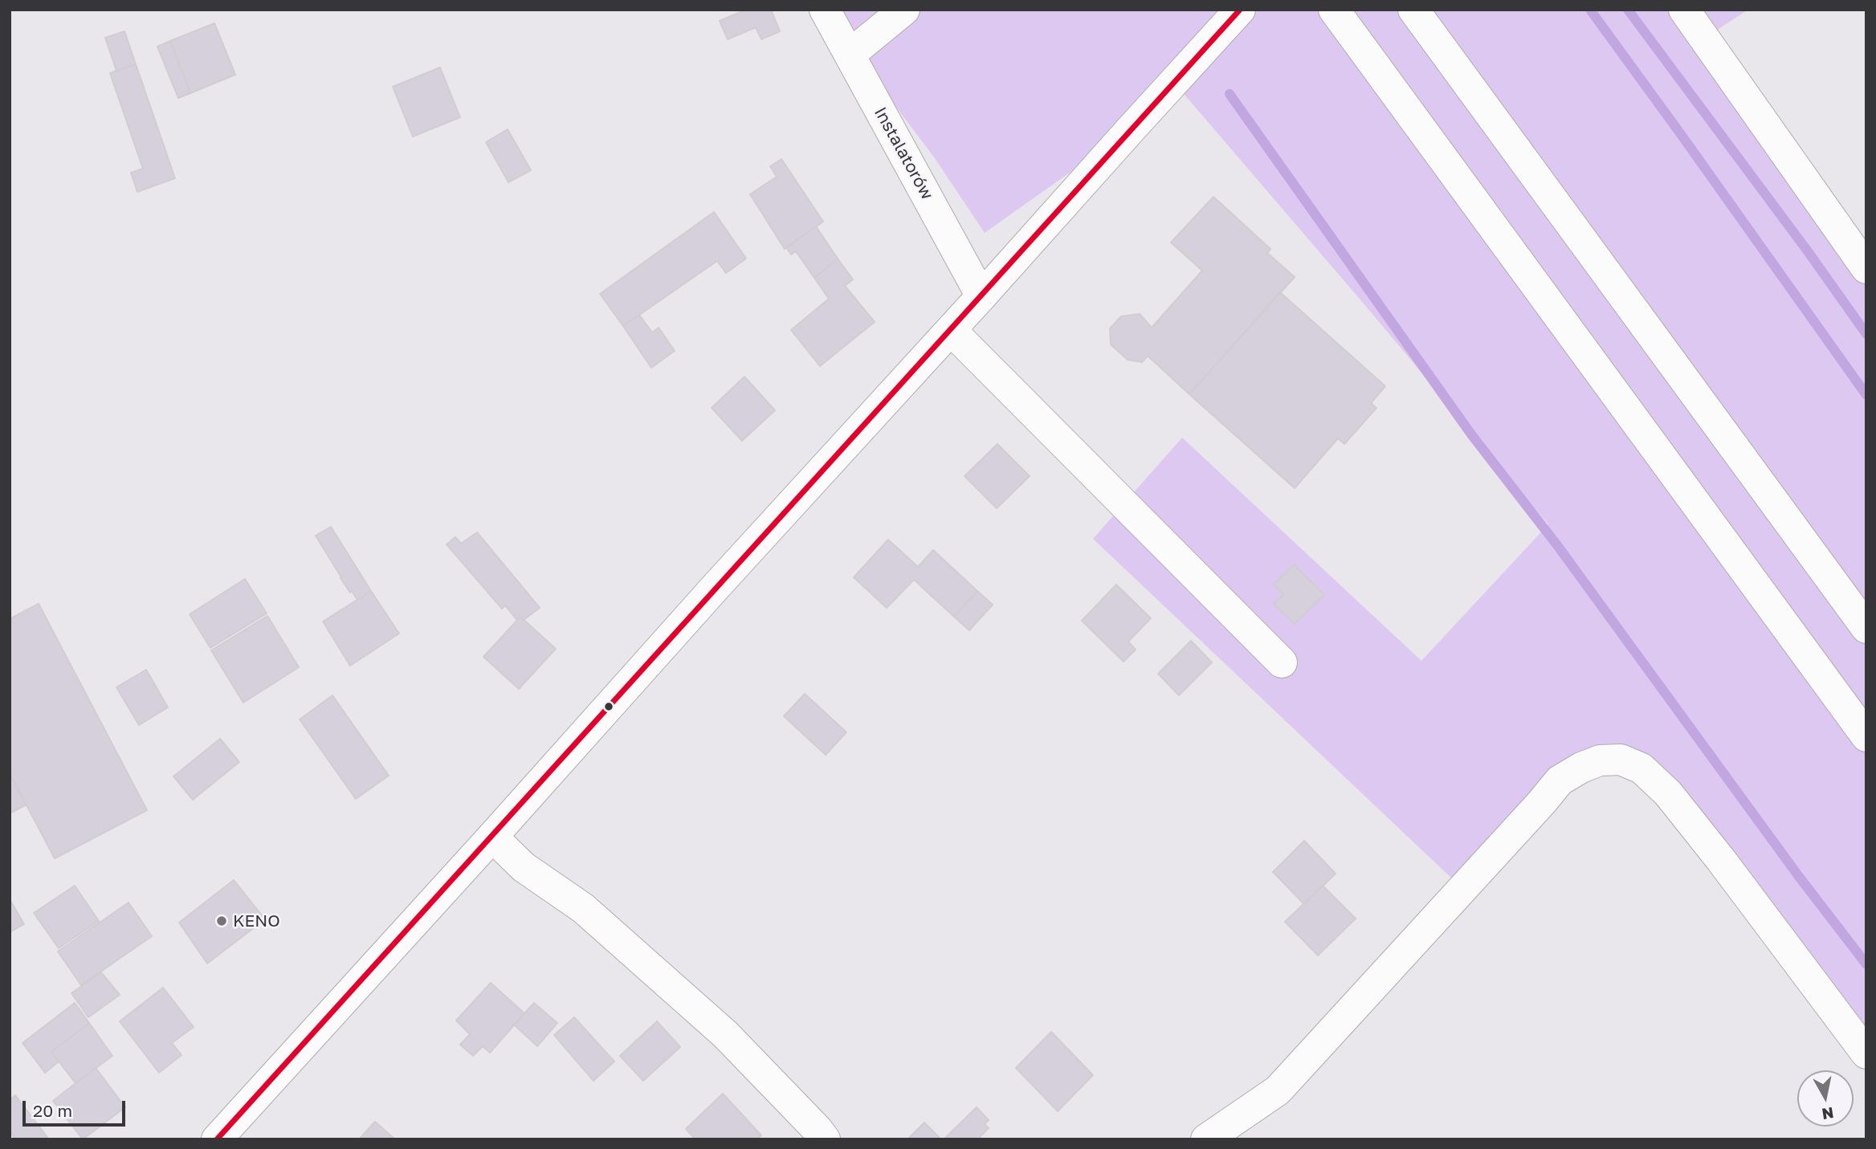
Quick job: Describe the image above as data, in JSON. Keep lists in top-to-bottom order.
{
  "streets": {
    "main road": ["Instalatorów"]
  },
  "places": ["KENO"],
  "scale_bar": "20 m",
  "north": "bottom"
}
